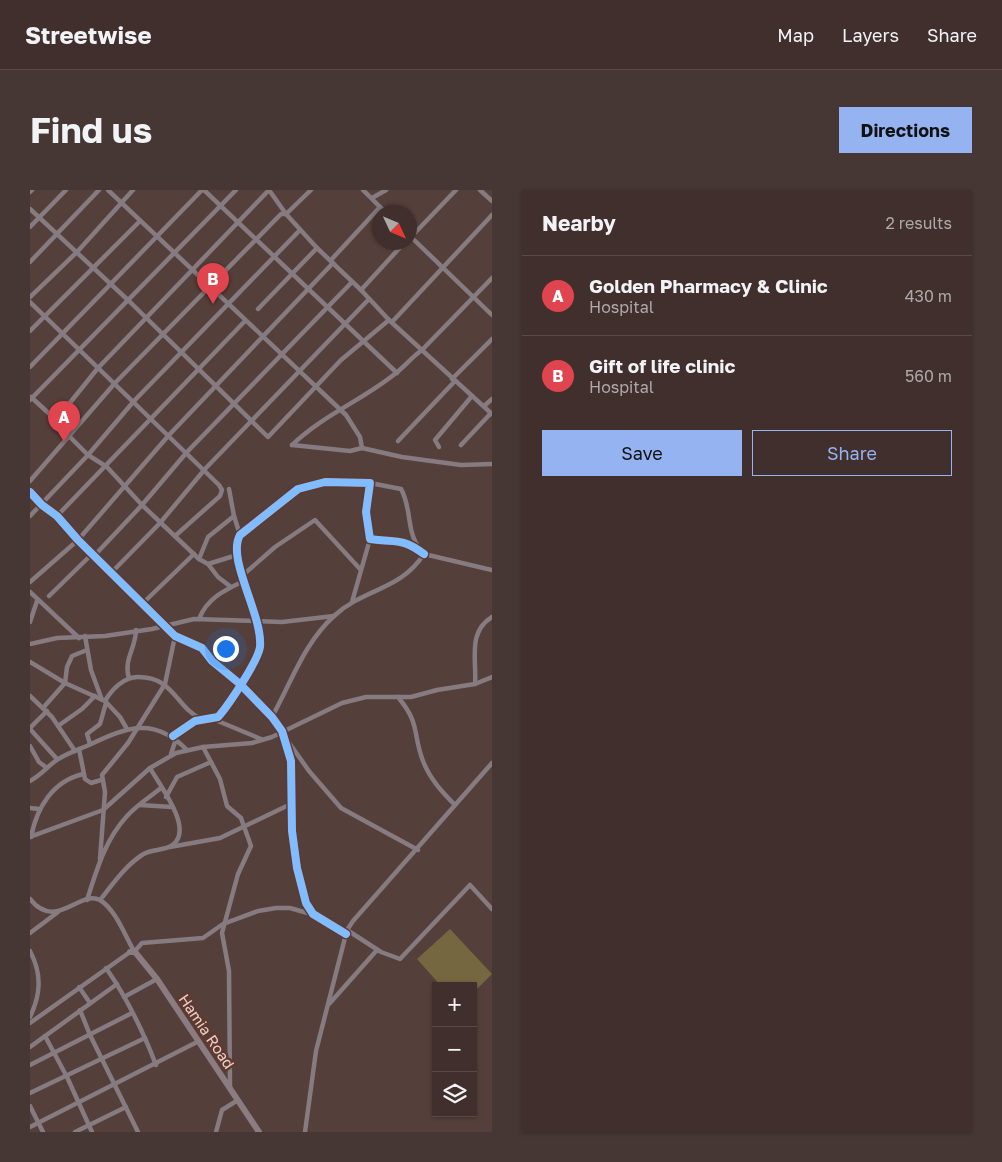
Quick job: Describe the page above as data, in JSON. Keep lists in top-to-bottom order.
{
  "streets": {
    "street": ["Hamia Road"]
  },
  "north": "bottom right",
  "page": {
    "header": "Streetwise",
    "nav": ["Map", "Layers", "Share"],
    "buttons": [
      "Directions",
      ["Save", "Share"]
    ],
    "title": "Find us",
    "heading": ["Nearby", "2 results"],
    "list": [
      {
        "mark": "A",
        "name": "Golden Pharmacy & Clinic",
        "note": "Hospital",
        "value": "430 m"
      },
      {
        "mark": "B",
        "name": "Gift of life clinic",
        "note": "Hospital",
        "value": "560 m"
      }
    ],
    "pins": ["B", "A"],
    "map_buttons": ["+", "−"]
  }
}
